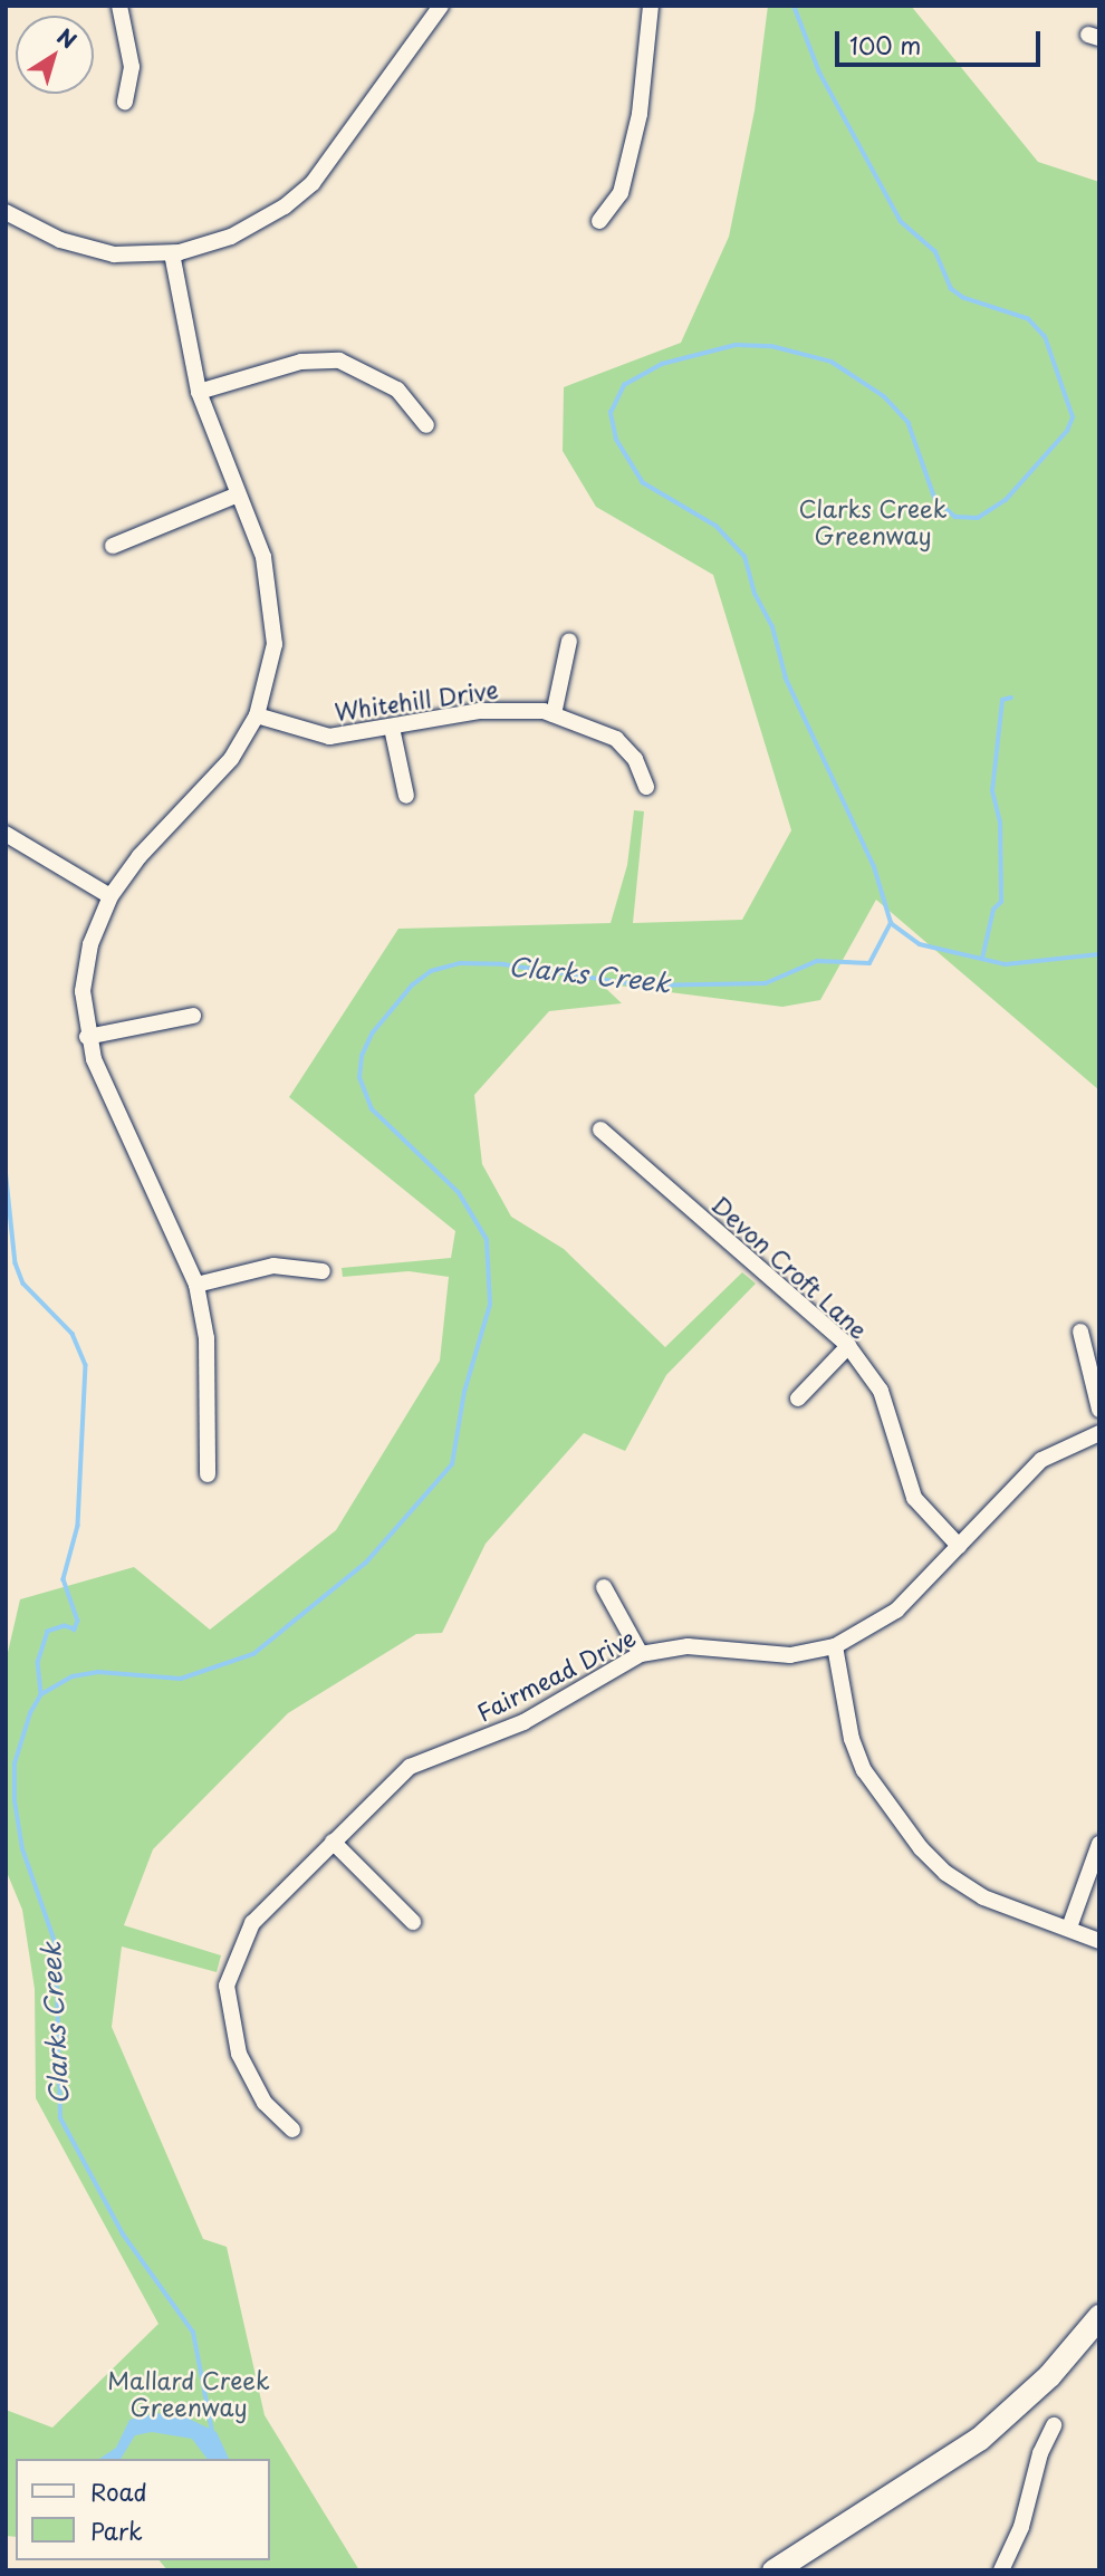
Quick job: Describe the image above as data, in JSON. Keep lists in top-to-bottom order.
{
  "streets": {
    "street": ["Whitehill Drive", "Devon Croft Lane", "Fairmead Drive"]
  },
  "crossings": [
    ["Devon Croft Lane", "Fairmead Drive"]
  ],
  "water": ["Clarks Creek"],
  "parks": ["Clarks Creek Greenway", "Mallard Creek Greenway"],
  "legend": ["Road", "Park"],
  "scale_bar": "100 m",
  "north": "top right"
}
